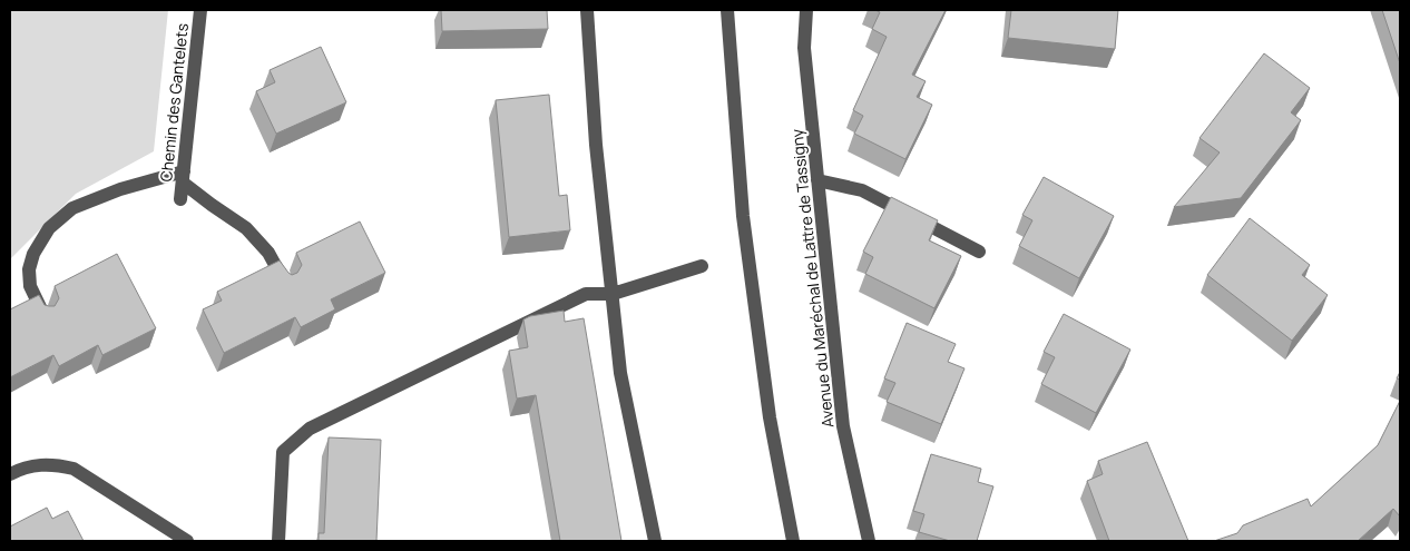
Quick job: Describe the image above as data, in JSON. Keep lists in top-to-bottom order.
{
  "streets": {
    "street": ["Chemin des Gantelets", "Avenue du Maréchal de Lattre de Tassigny"]
  }
}
